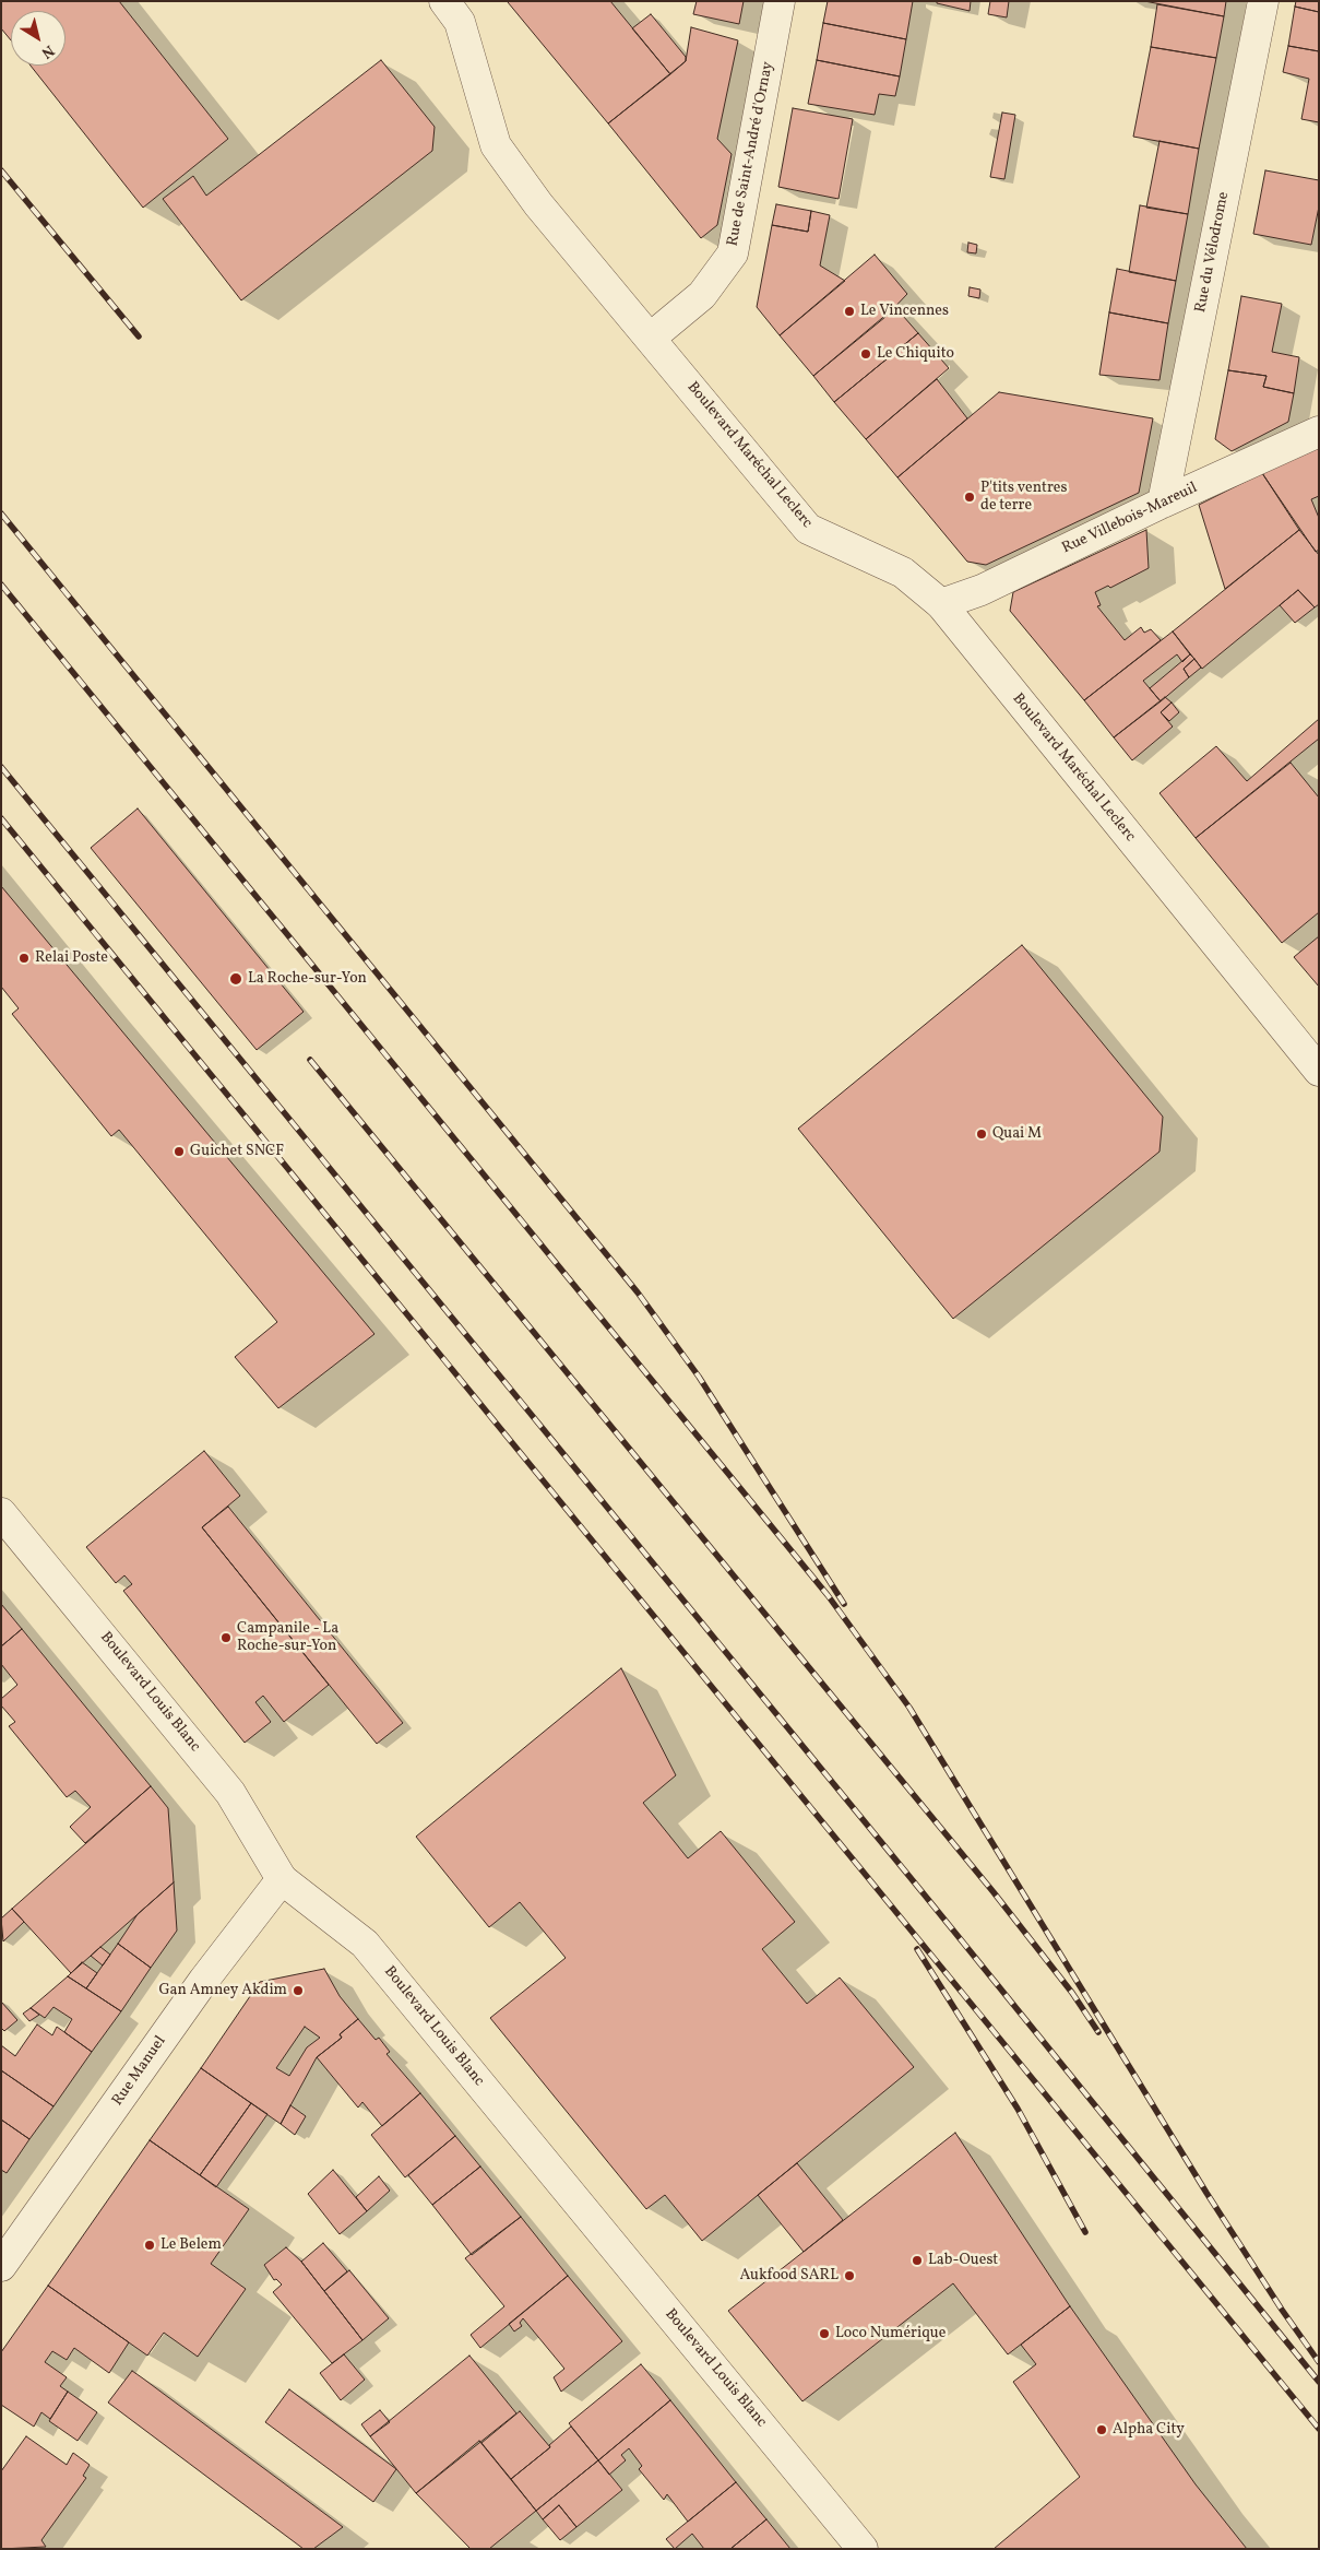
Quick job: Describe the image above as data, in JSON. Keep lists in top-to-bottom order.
{
  "streets": {
    "street": [
      "Rue de Saint-André d'Ornay",
      "Rue du Vélodrome",
      "Boulevard Maréchal Leclerc",
      "Rue Villebois-Mareuil",
      "Boulevard Louis Blanc",
      "Rue Manuel"
    ]
  },
  "crossings": [
    ["Rue de Saint-André d'Ornay", "Boulevard Maréchal Leclerc"],
    ["Rue du Vélodrome", "Rue Villebois-Mareuil"],
    ["Boulevard Maréchal Leclerc", "Rue Villebois-Mareuil"],
    ["Boulevard Louis Blanc", "Rue Manuel"]
  ],
  "places": [
    "Le Vincennes",
    "Le Chiquito",
    "P'tits ventres de terre",
    "Relai Poste",
    "La Roche-sur-Yon",
    "Quai M",
    "Guichet SNCF",
    "Campanile - La Roche-sur-Yon",
    "Gan Amney Akdim",
    "Le Belem",
    "Lab-Ouest",
    "Aukfood SARL",
    "Loco Numérique",
    "Alpha City"
  ],
  "north": "bottom right"
}
